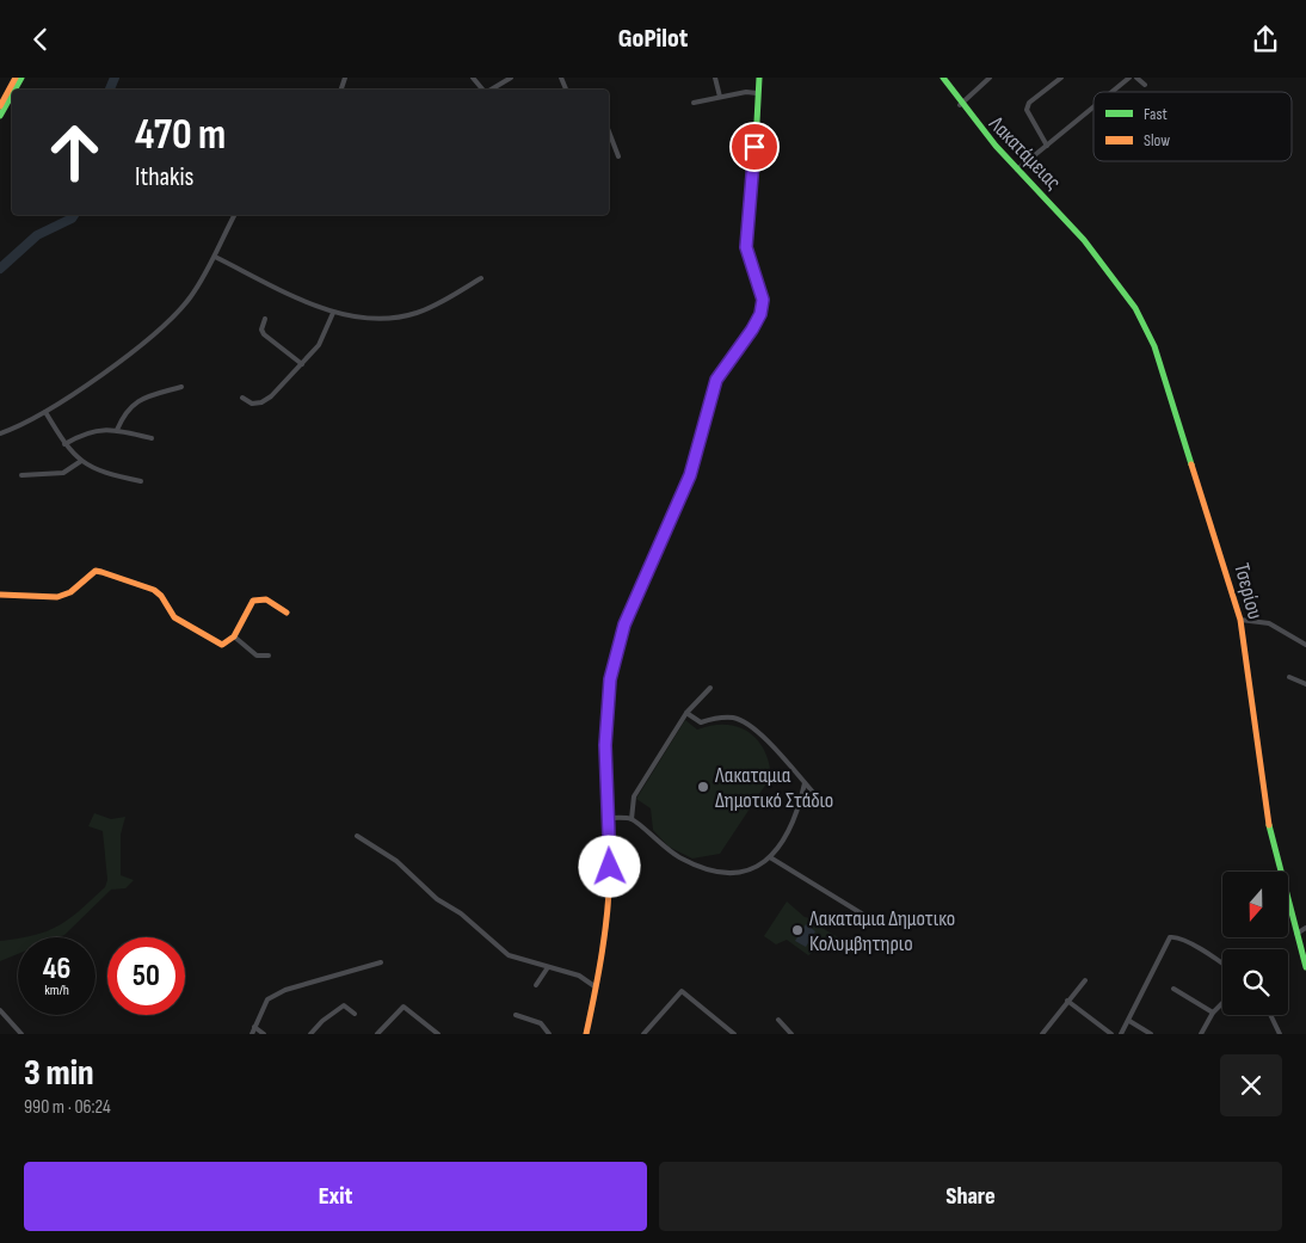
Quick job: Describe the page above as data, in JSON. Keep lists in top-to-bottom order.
{
  "streets": {
    "main road": ["Λακατάμειας", "Τσερίου"]
  },
  "crossings": [
    ["Λακατάμειας", "Τσερίου"]
  ],
  "places": ["Λακαταμια Δημοτικό Στάδιο", "Λακαταμια Δημοτικο Κολυμβητηριο"],
  "legend": ["Fast", "Slow"],
  "north": "bottom",
  "page": {
    "header": "GoPilot",
    "turn": ["470 m", "Ithakis"],
    "speed": "46 km/h",
    "limit": "50",
    "heading": ["3 min", "990 m · 06:24"],
    "buttons": ["Exit", "Share"]
  }
}
